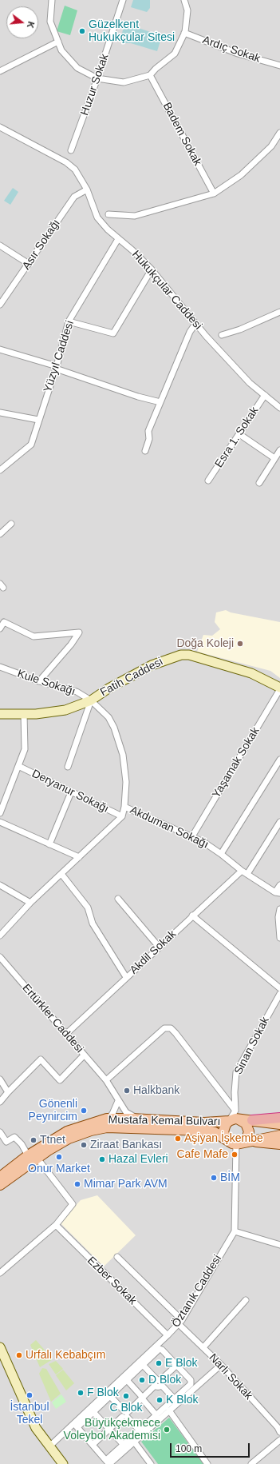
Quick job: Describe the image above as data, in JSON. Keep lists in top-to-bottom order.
{
  "streets": {
    "main road": ["Fatih Caddesi", "Mustafa Kemal Bulvarı"],
    "street": [
      "Ardıç Sokak",
      "Huzur Sokak",
      "Badem Sokak",
      "Asır Sokağı",
      "Hukukçular Caddesi",
      "Yüzyıl Caddesi",
      "Esra 1. Sokak",
      "Kule Sokağı",
      "Yaşamak Sokak",
      "Deryanur Sokağı",
      "Akduman Sokağı",
      "Akdil Sokak",
      "Ertürkler Caddesi",
      "Sinan Sokak",
      "Ezber Sokak",
      "Öztanık Caddesi",
      "Narlı Sokak"
    ]
  },
  "crossings": [
    ["Asır Sokağı", "Hukukçular Caddesi"],
    ["Hukukçular Caddesi", "Yüzyıl Caddesi"],
    ["Hukukçular Caddesi", "Esra 1. Sokak"],
    ["Fatih Caddesi", "Kule Sokağı"],
    ["Fatih Caddesi", "Yaşamak Sokak"],
    ["Kule Sokağı", "Deryanur Sokağı"],
    ["Kule Sokağı", "Akduman Sokağı"],
    ["Yaşamak Sokak", "Akduman Sokağı"],
    ["Akduman Sokağı", "Akdil Sokak"],
    ["Akdil Sokak", "Ertürkler Caddesi"],
    ["Ertürkler Caddesi", "Mustafa Kemal Bulvarı"],
    ["Sinan Sokak", "Mustafa Kemal Bulvarı"],
    ["Sinan Sokak", "Öztanık Caddesi"],
    ["Mustafa Kemal Bulvarı", "Öztanık Caddesi"],
    ["Ezber Sokak", "Öztanık Caddesi"],
    ["Öztanık Caddesi", "Narlı Sokak"]
  ],
  "places": [
    "Güzelkent Hukukçular Sitesi",
    "Doğa Koleji",
    "Halkbank",
    "Gönenli Peynircim",
    "Aşiyan İşkembe",
    "Ttnet",
    "Ziraat Bankası",
    "Cafe Mafe",
    "Onur Market",
    "Hazal Evleri",
    "BİM",
    "Mimar Park AVM",
    "Urfalı Kebabçım",
    "E Blok",
    "D Blok",
    "F Blok",
    "İstanbul Tekel",
    "C Blok",
    "K Blok",
    "Büyükçekmece Voleybol Akademisi"
  ],
  "scale_bar": "100 m",
  "north": "right"
}
